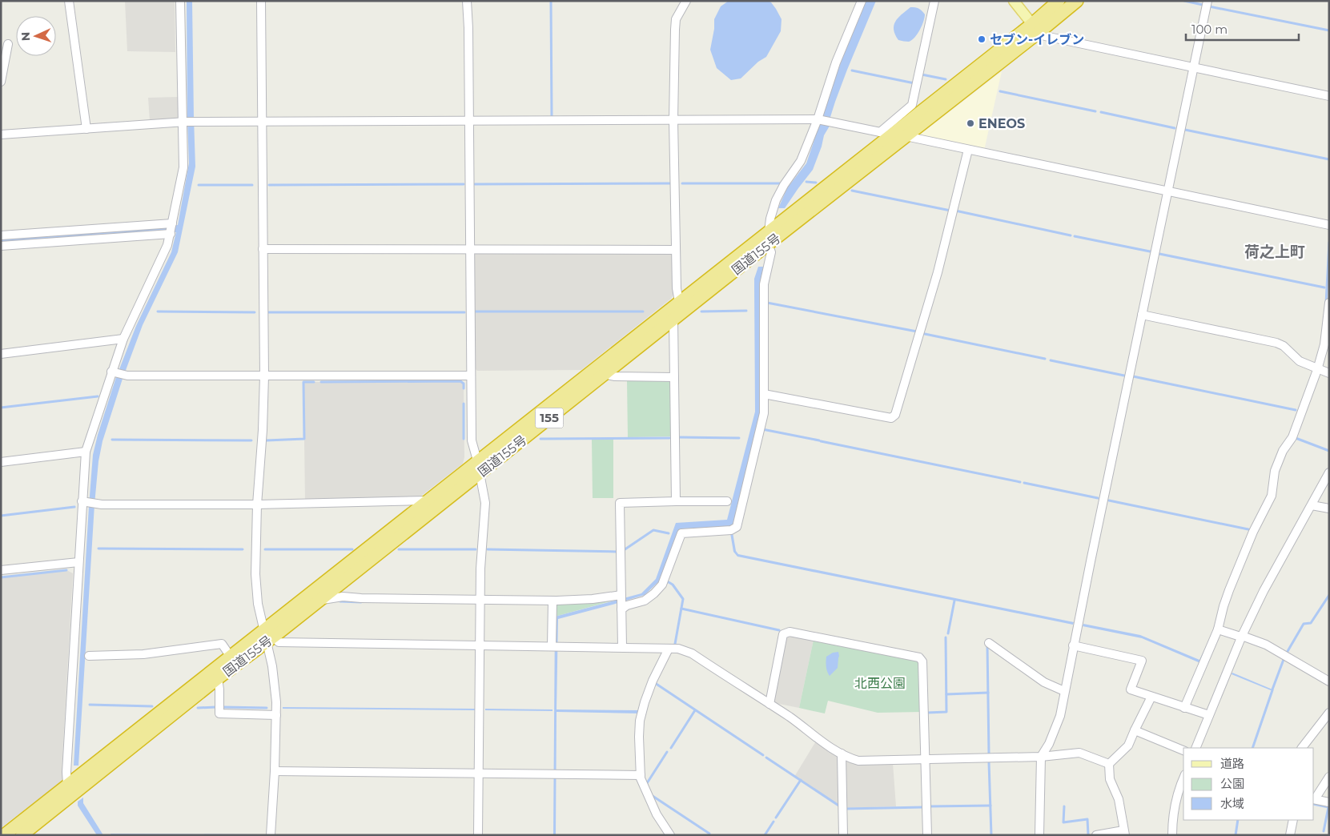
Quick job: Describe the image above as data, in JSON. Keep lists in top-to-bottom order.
{
  "streets": {
    "highway": ["国道155号", "155"]
  },
  "districts": ["荷之上町"],
  "parks": ["北西公園"],
  "places": ["セブン-イレブン", "ENEOS"],
  "legend": ["道路", "公園", "水域"],
  "scale_bar": "100 m",
  "north": "left"
}
